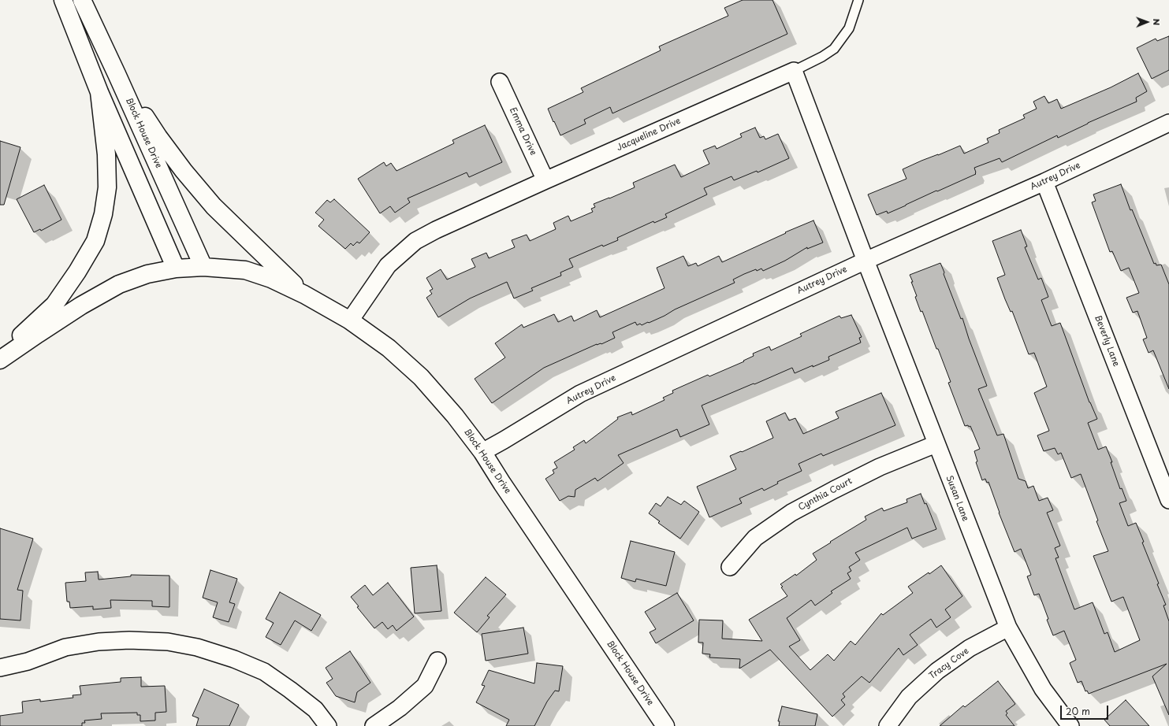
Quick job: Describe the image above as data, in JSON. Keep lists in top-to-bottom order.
{
  "streets": {
    "street": [
      "Emma Drive",
      "Block House Drive",
      "Jacqueline Drive",
      "Autrey Drive",
      "Beverly Lane",
      "Cynthia Court",
      "Susan Lane",
      "Tracy Cove"
    ]
  },
  "crossings": [
    ["Emma Drive", "Jacqueline Drive"],
    ["Block House Drive", "Jacqueline Drive"],
    ["Block House Drive", "Autrey Drive"],
    ["Autrey Drive", "Beverly Lane"],
    ["Autrey Drive", "Susan Lane"],
    ["Cynthia Court", "Susan Lane"],
    ["Susan Lane", "Tracy Cove"]
  ],
  "scale_bar": "20 m",
  "north": "right"
}
